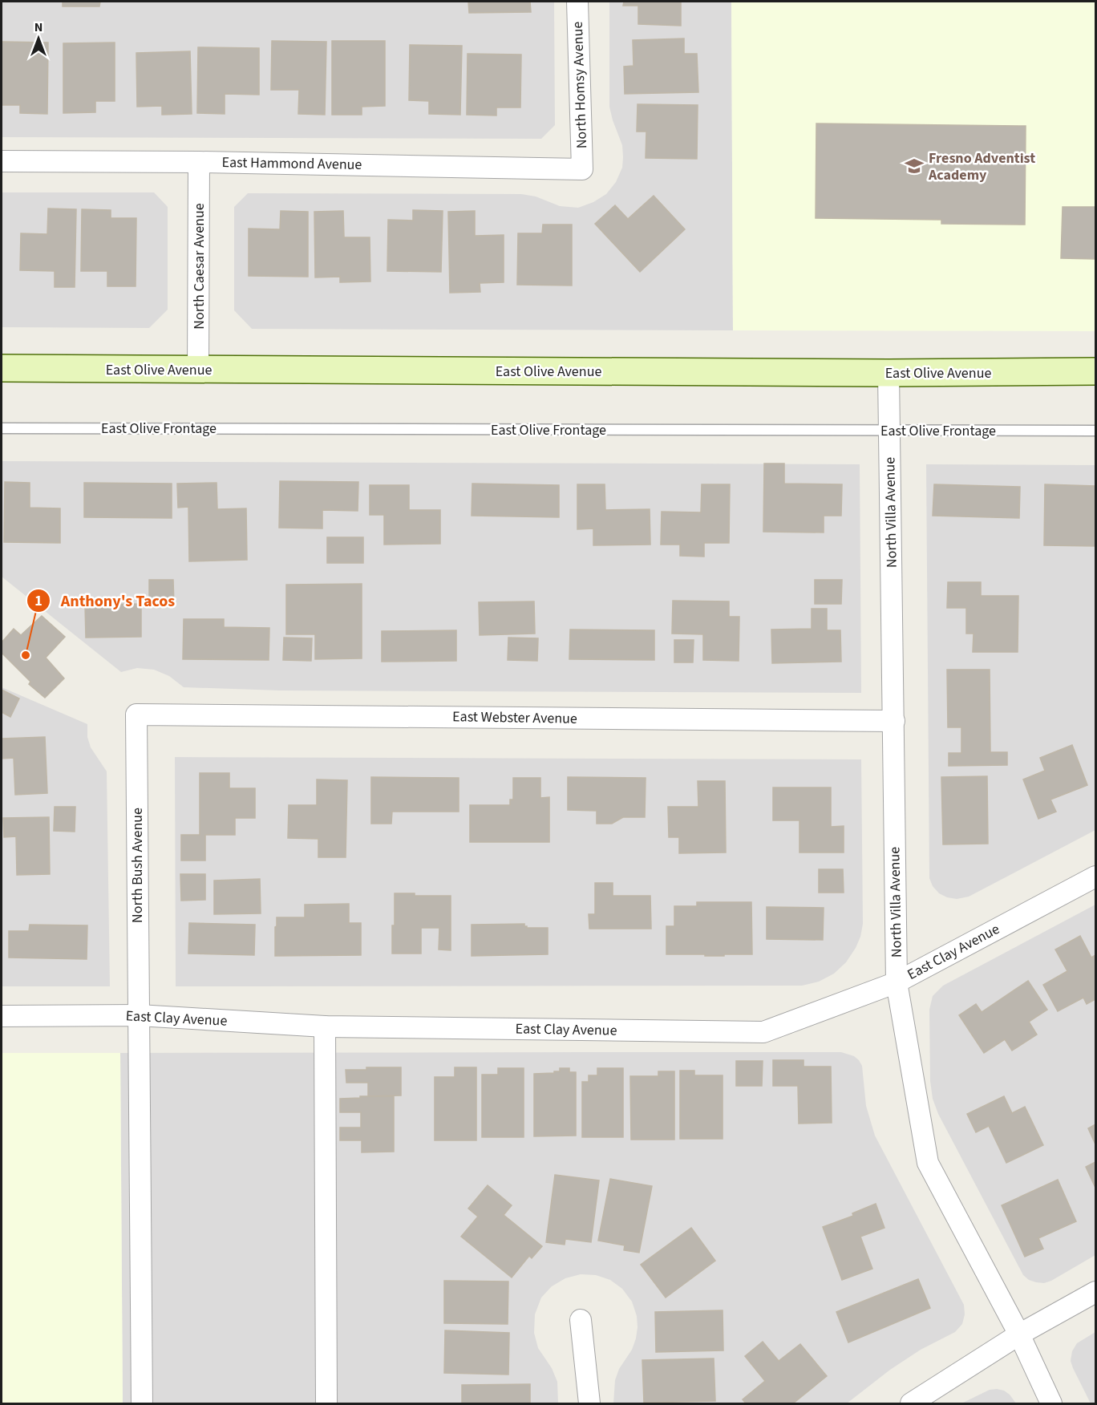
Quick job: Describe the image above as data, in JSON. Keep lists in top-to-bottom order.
{
  "streets": {
    "main road": ["East Olive Avenue"],
    "street": [
      "North Homsy Avenue",
      "East Hammond Avenue",
      "North Caesar Avenue",
      "North Villa Avenue",
      "East Webster Avenue",
      "North Bush Avenue",
      "East Clay Avenue"
    ],
    "lane": ["East Olive Frontage"]
  },
  "crossings": [
    ["North Homsy Avenue", "East Hammond Avenue"],
    ["East Hammond Avenue", "North Caesar Avenue"],
    ["North Caesar Avenue", "East Olive Avenue"],
    ["East Olive Avenue", "North Villa Avenue"],
    ["East Olive Frontage", "North Villa Avenue"],
    ["North Villa Avenue", "East Webster Avenue"],
    ["North Villa Avenue", "East Clay Avenue"],
    ["East Webster Avenue", "North Bush Avenue"],
    ["North Bush Avenue", "East Clay Avenue"]
  ],
  "places": {
    "school or university": ["Fresno Adventist Academy"],
    "other": ["Anthony's Tacos"]
  },
  "north": "top"
}
